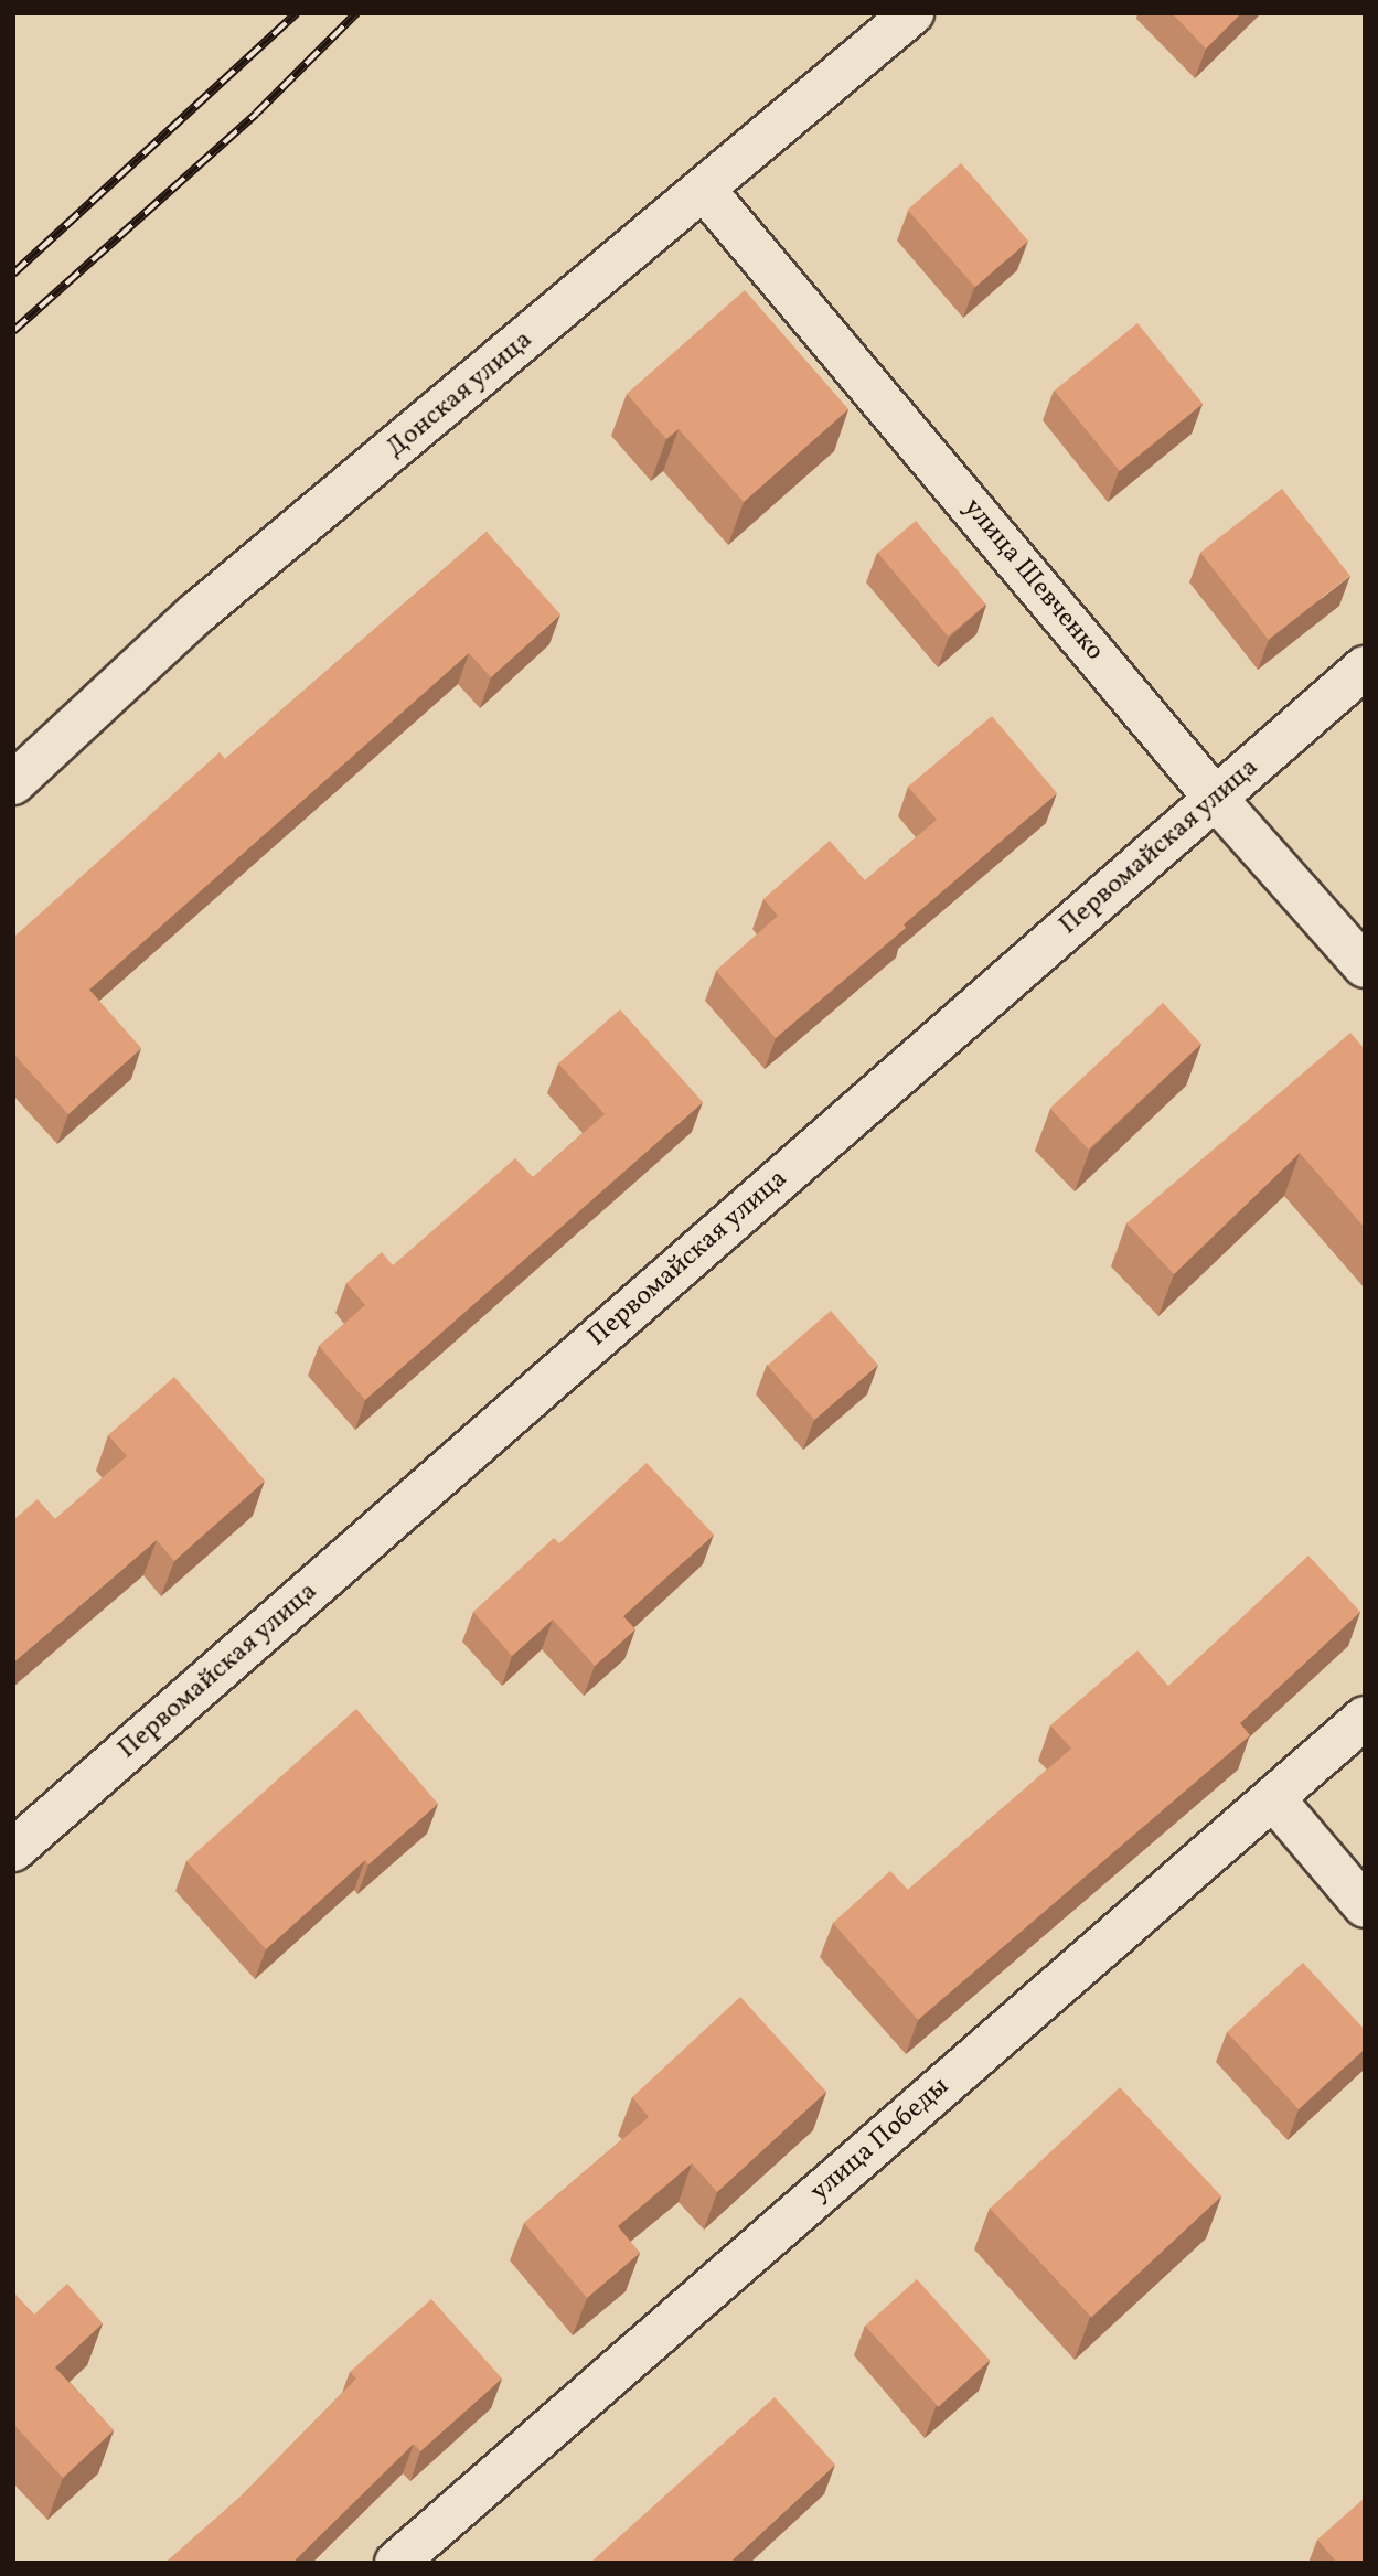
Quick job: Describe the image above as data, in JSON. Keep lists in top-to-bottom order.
{
  "streets": {
    "street": [
      "Донская улица",
      "улица Шевченко",
      "Первомайская улица",
      "улица Победы"
    ]
  },
  "crossings": [
    ["Донская улица", "улица Шевченко"],
    ["улица Шевченко", "Первомайская улица"]
  ]
}
